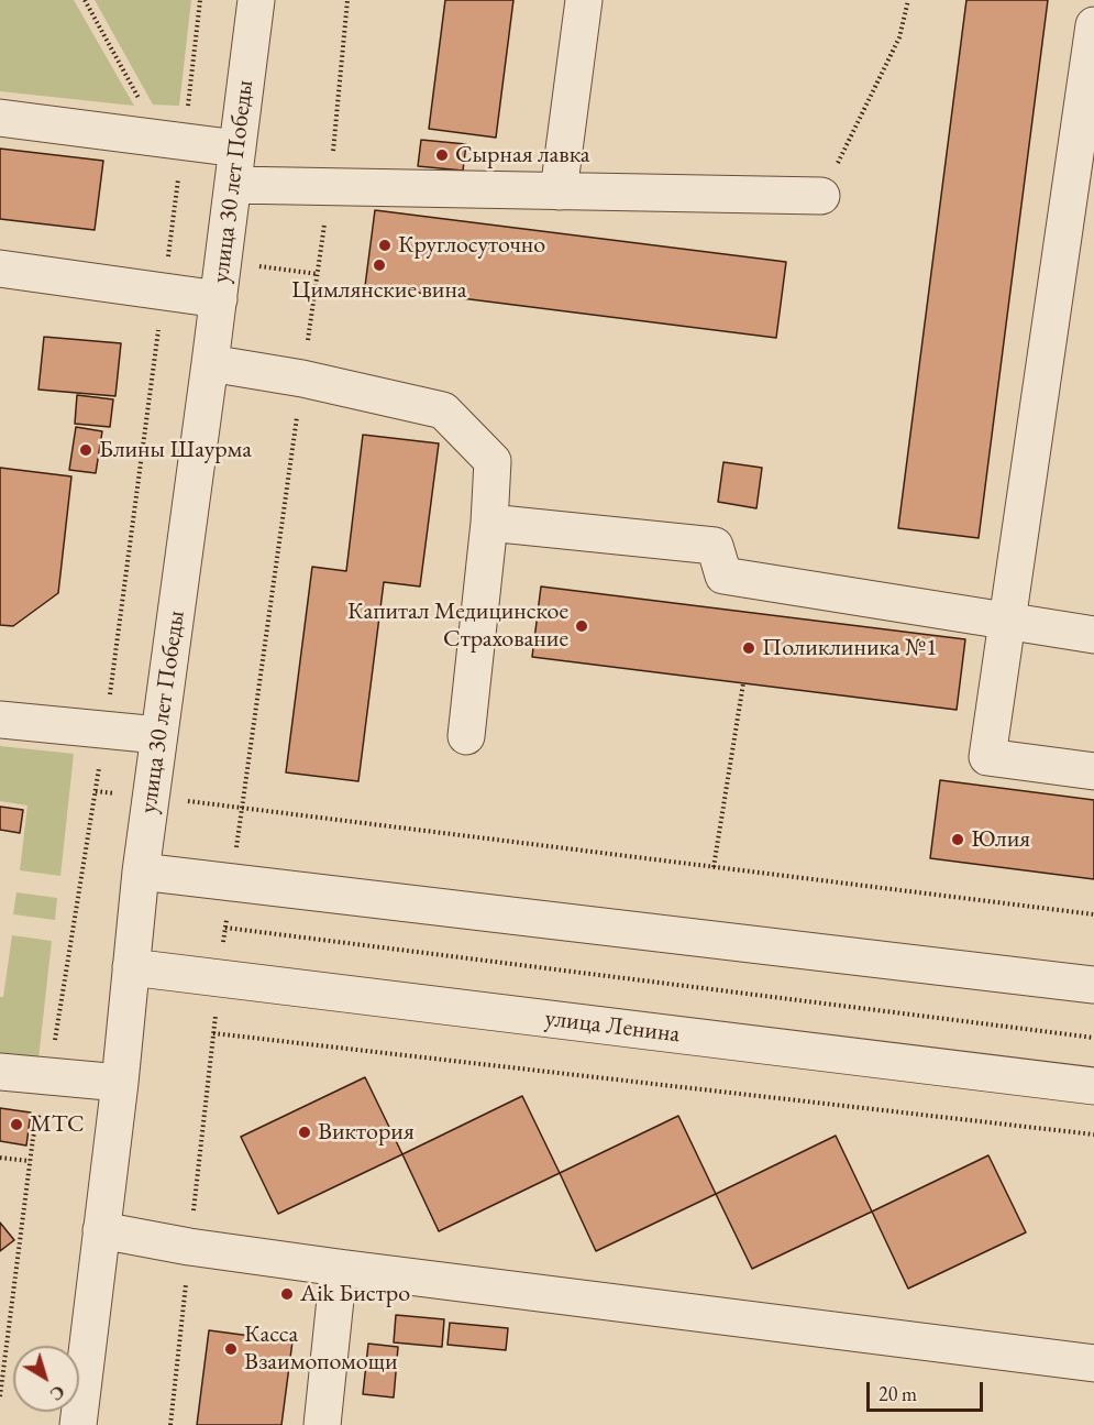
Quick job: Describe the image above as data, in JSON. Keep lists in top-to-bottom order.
{
  "streets": {
    "street": ["улица 30 лет Победы", "улица Ленина"]
  },
  "crossings": [
    ["улица 30 лет Победы", "улица Ленина"]
  ],
  "places": [
    "Сырная лавка",
    "Круглосуточно",
    "Цимлянские вина",
    "Блины Шаурма",
    "Капитал Медицинское Страхование",
    "Поликлиника №1",
    "Юлия",
    "МТС",
    "Виктория",
    "Aik Бистро",
    "Касса Взаимопомощи"
  ],
  "scale_bar": "20 m",
  "north": "bottom right"
}
